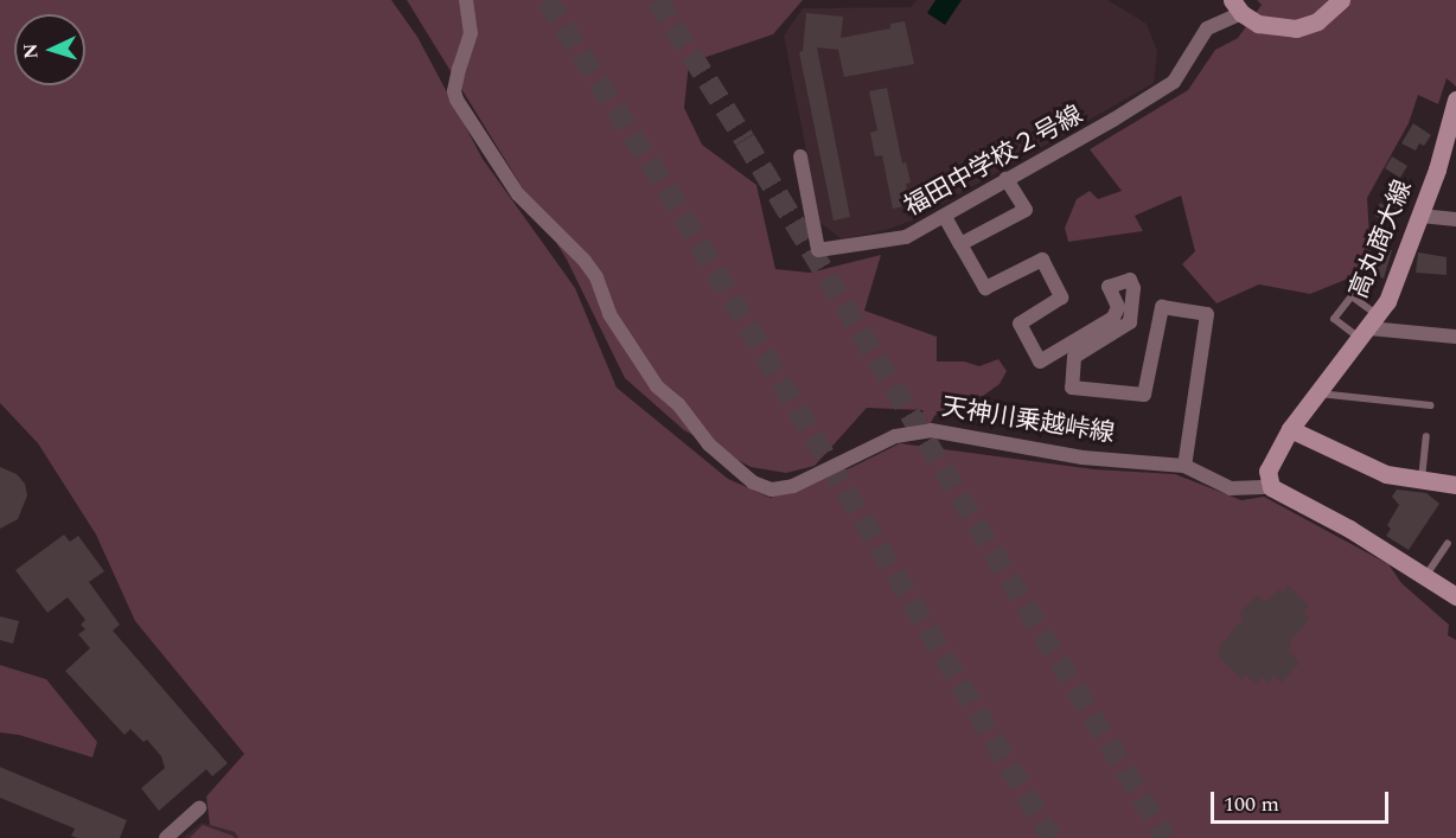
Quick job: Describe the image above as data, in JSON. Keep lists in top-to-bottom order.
{
  "streets": {
    "street": ["福田中学校２号線", "高丸商大線", "天神川乗越峠線"]
  },
  "scale_bar": "100 m",
  "north": "left"
}
